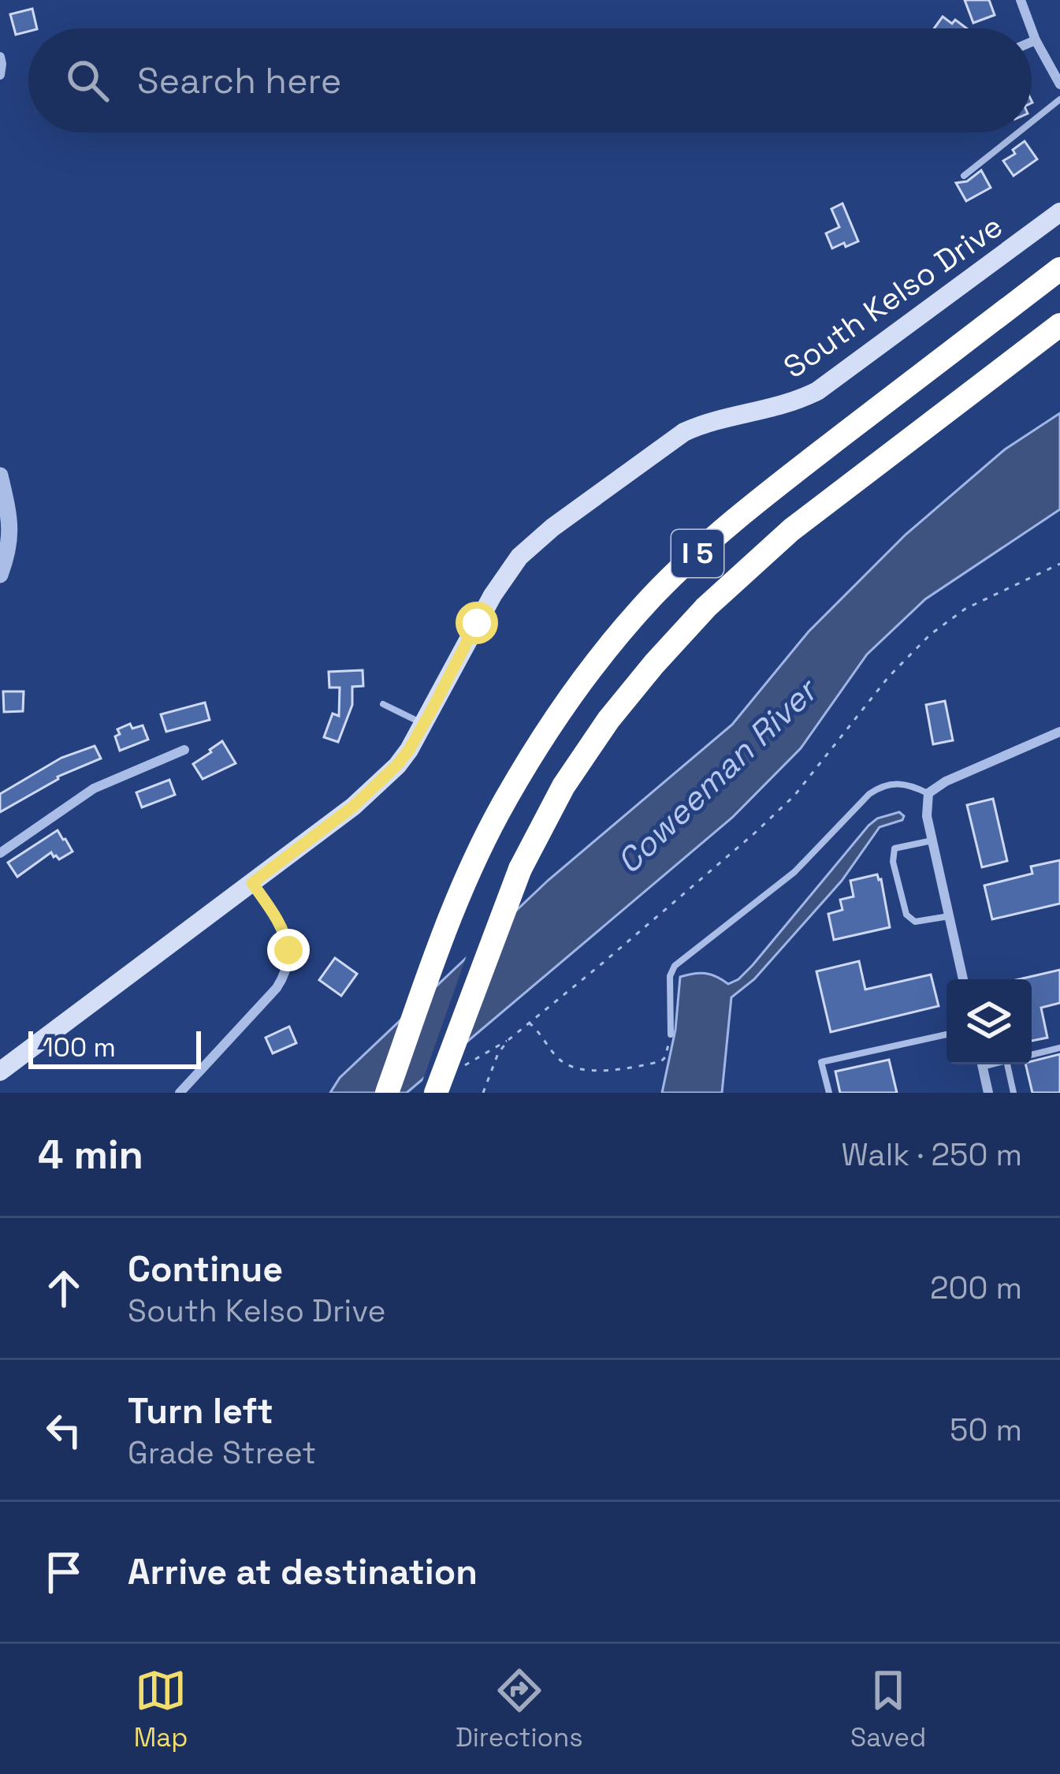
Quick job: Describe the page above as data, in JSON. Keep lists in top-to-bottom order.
{
  "streets": {
    "highway": ["I 5"],
    "main road": ["South Kelso Drive"]
  },
  "water": ["Coweeman River"],
  "scale_bar": "100 m",
  "page": {
    "search": "Search here",
    "scale": "100 m",
    "heading": ["4 min", "Walk · 250 m"],
    "list": [
      ["Continue", "South Kelso Drive", "200 m"],
      ["Turn left", "Grade Street", "50 m"],
      "Arrive at destination"
    ],
    "nav": ["Map", "Directions", "Saved"]
  }
}
